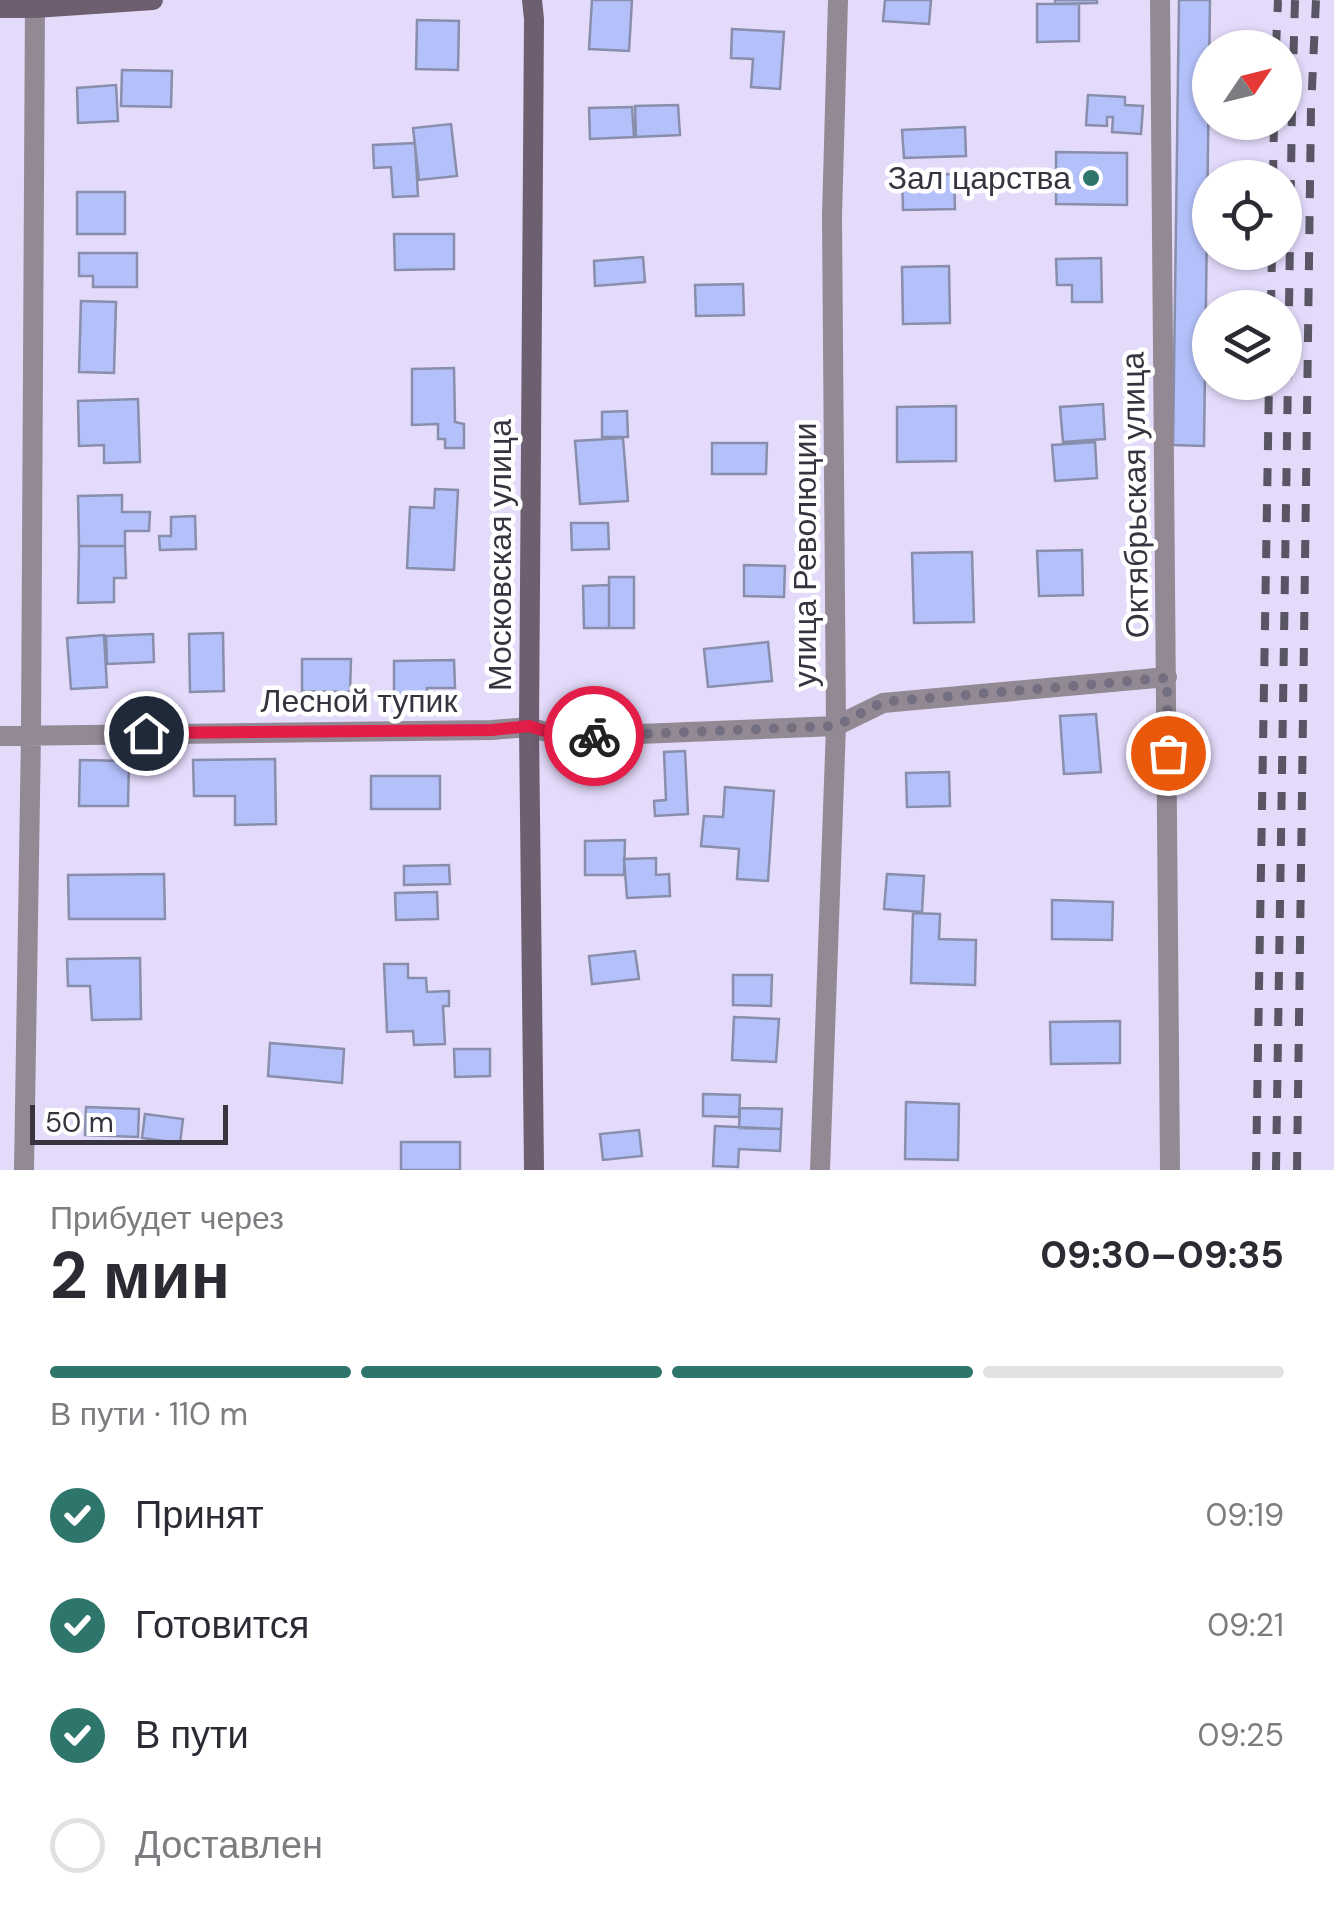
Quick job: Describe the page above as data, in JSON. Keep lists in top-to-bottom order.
{
  "streets": {
    "street": [
      "Октябрьская улица",
      "Московская улица",
      "улица Революции",
      "Лесной тупик"
    ]
  },
  "crossings": [
    ["Московская улица", "Лесной тупик"],
    ["улица Революции", "Лесной тупик"]
  ],
  "places": ["Зал царства"],
  "scale_bar": "50 m",
  "north": "top right",
  "page": {
    "scale": "50 m",
    "heading": ["2 мин", "Прибудет через", "09:30–09:35"],
    "bar": "В пути · 110 m",
    "list": [
      ["Принят", "09:19"],
      ["Готовится", "09:21"],
      ["В пути", "09:25"],
      "Доставлен"
    ]
  }
}
